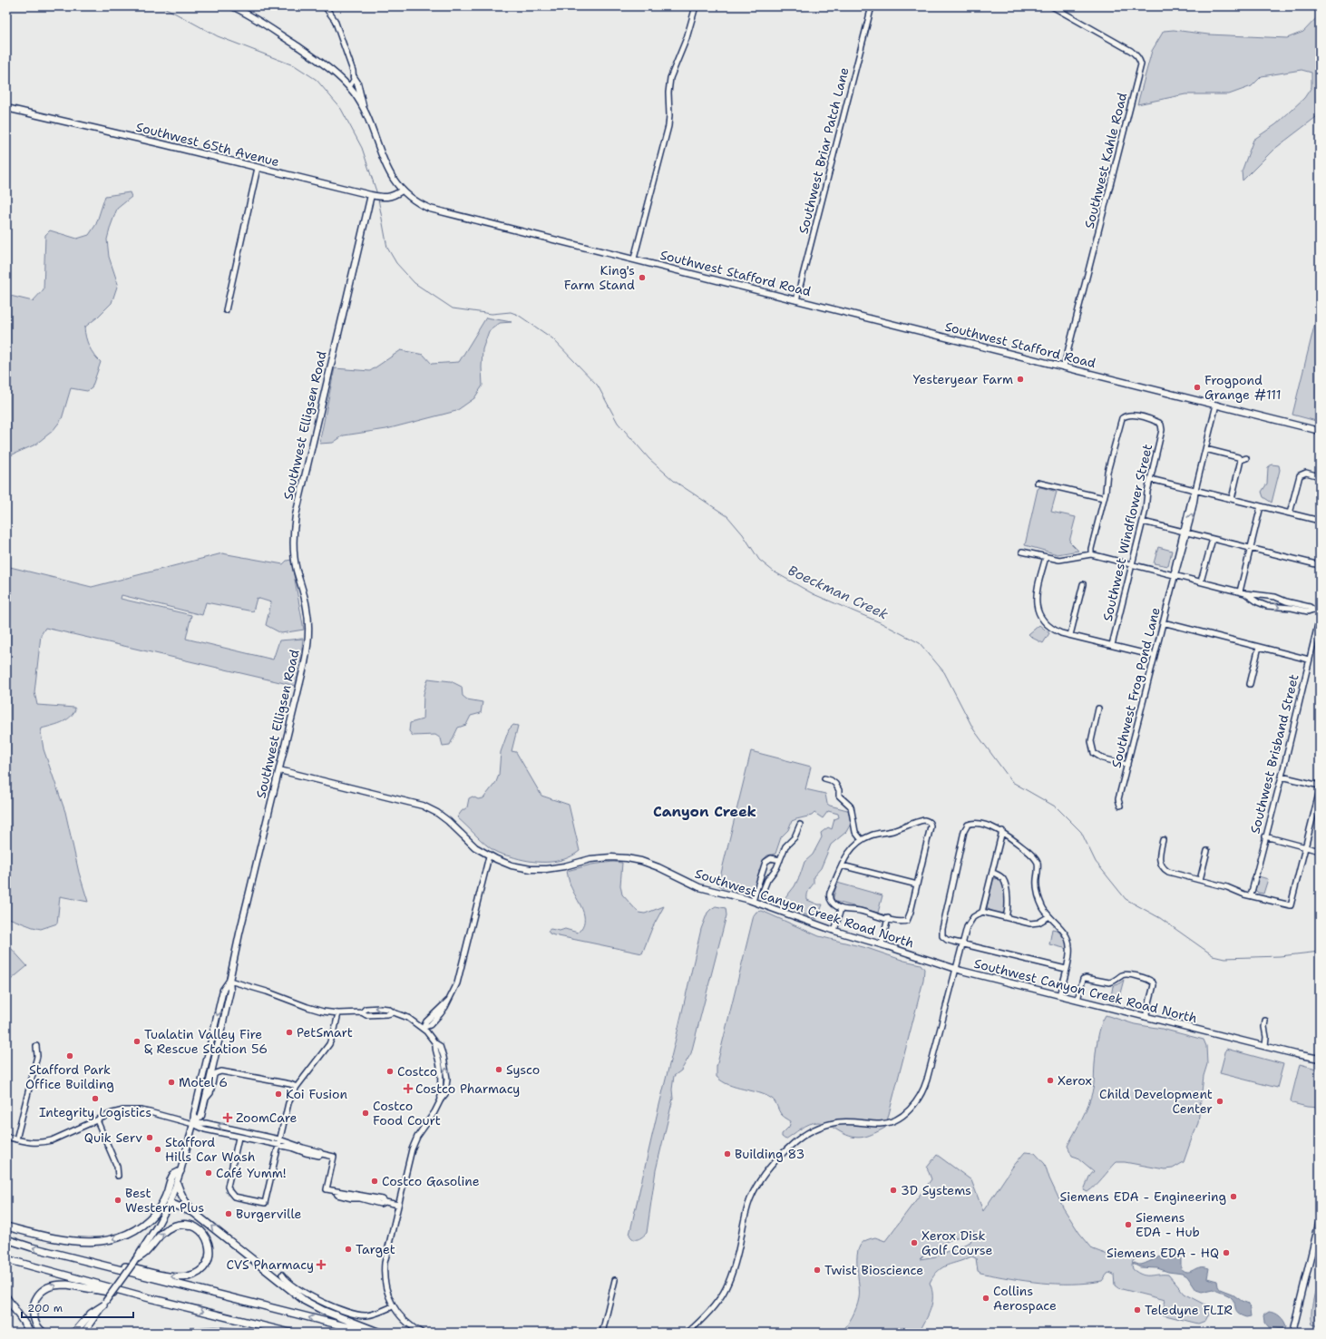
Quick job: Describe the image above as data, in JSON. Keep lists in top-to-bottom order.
{
  "streets": {
    "main road": [
      "Southwest 65th Avenue",
      "Southwest Stafford Road",
      "Southwest Elligsen Road",
      "Southwest Canyon Creek Road North"
    ],
    "street": [
      "Southwest Briar Patch Lane",
      "Southwest Kahle Road",
      "Southwest Windflower Street",
      "Southwest Frog Pond Lane",
      "Southwest Brisband Street"
    ]
  },
  "crossings": [
    ["Southwest 65th Avenue", "Southwest Stafford Road"],
    ["Southwest 65th Avenue", "Southwest Elligsen Road"],
    ["Southwest Briar Patch Lane", "Southwest Stafford Road"],
    ["Southwest Kahle Road", "Southwest Stafford Road"],
    ["Southwest Stafford Road", "Southwest Frog Pond Lane"],
    ["Southwest Elligsen Road", "Southwest Canyon Creek Road North"]
  ],
  "districts": ["Canyon Creek"],
  "water": ["Boeckman Creek"],
  "places": {
    "other": [
      "King's Farm Stand",
      "Yesteryear Farm",
      "Frogpond Grange #111",
      "PetSmart",
      "Tualatin Valley Fire & Rescue Station 56",
      "Stafford Park Office Building",
      "Sysco",
      "Costco",
      "Xerox",
      "Motel 6",
      "Koi Fusion",
      "Integrity Logistics",
      "Child Development Center",
      "Costco Food Court",
      "Quik Serv",
      "Stafford Hills Car Wash",
      "Building 83",
      "Café Yumm!",
      "Costco Gasoline",
      "3D Systems",
      "Siemens EDA - Engineering",
      "Best Western Plus",
      "Burgerville",
      "Siemens EDA - Hub",
      "Xerox Disk Golf Course",
      "Target",
      "Siemens EDA - HQ",
      "Twist Bioscience",
      "Collins Aerospace",
      "Teledyne FLIR"
    ],
    "health": ["Costco Pharmacy", "ZoomCare", "CVS Pharmacy"]
  },
  "scale_bar": "200 m"
}
